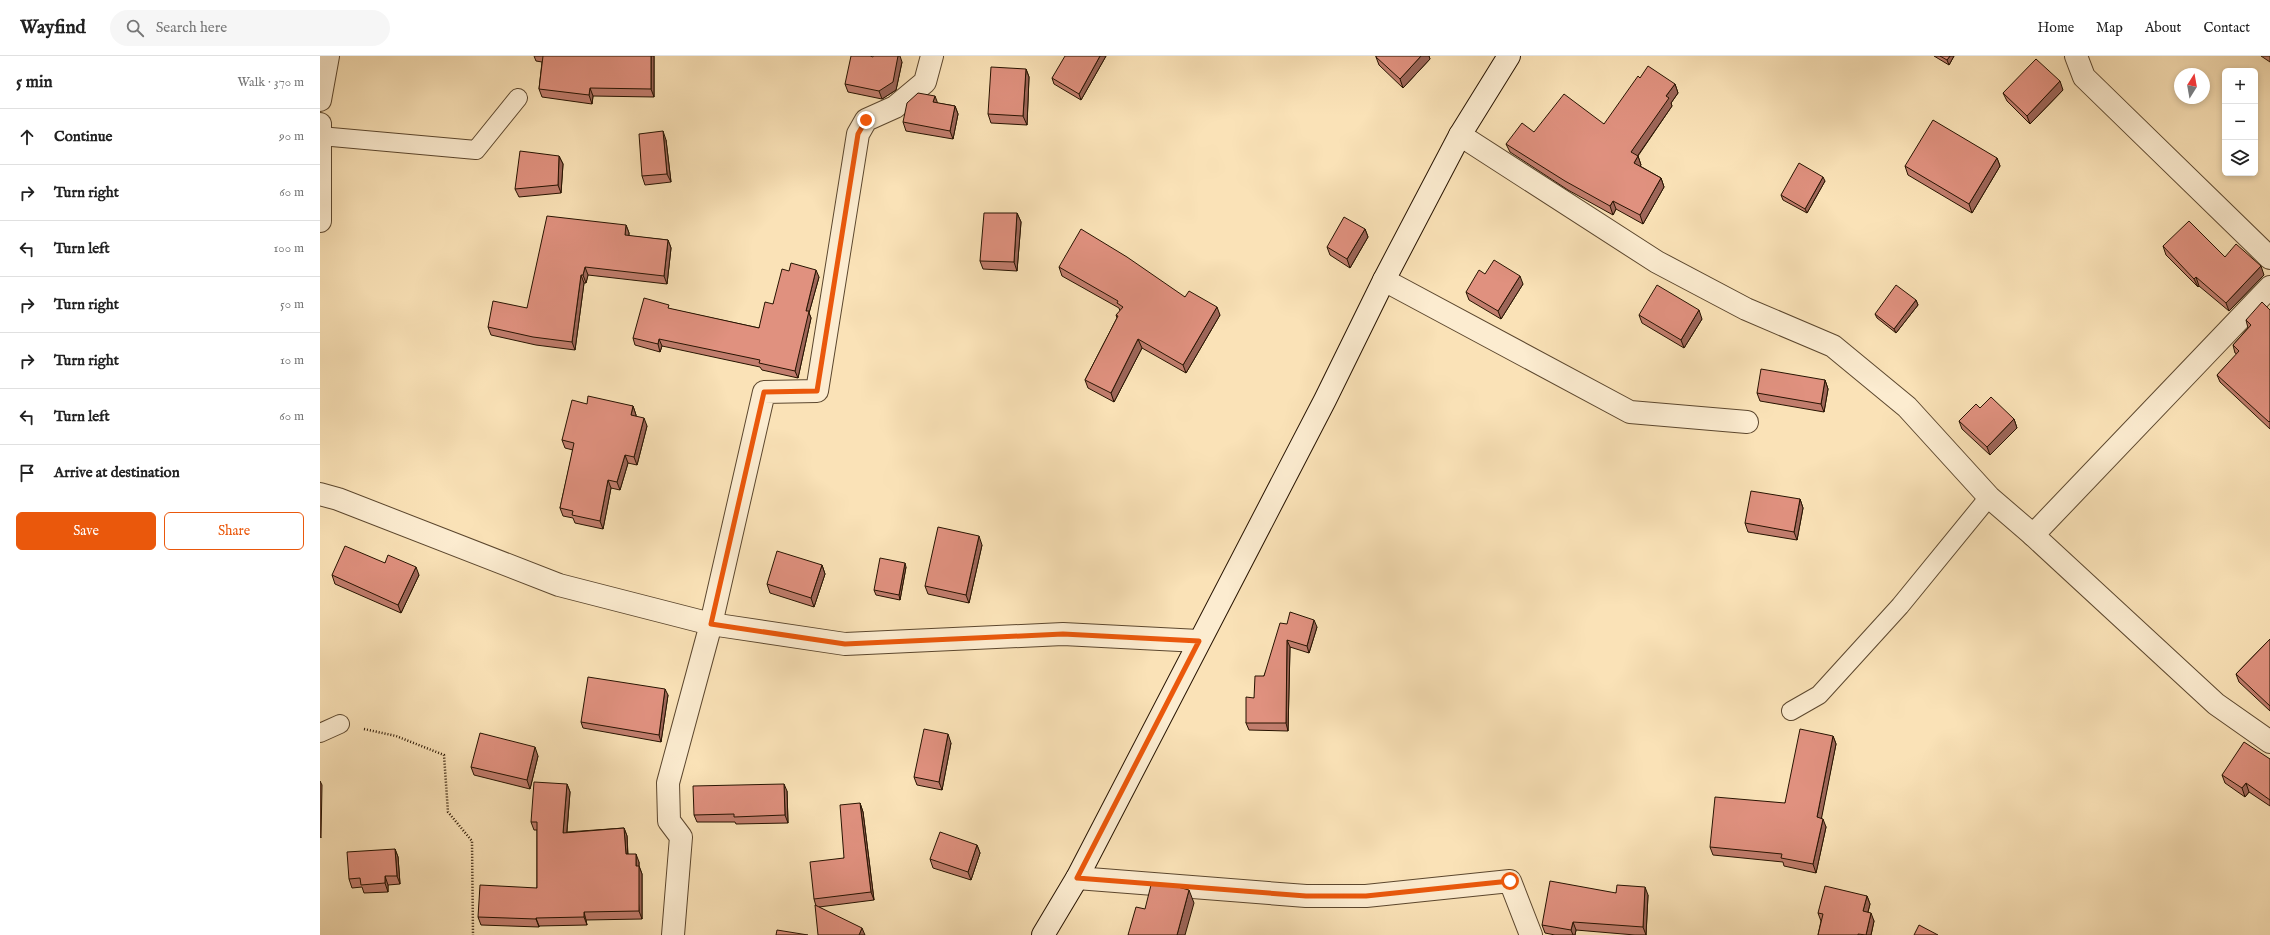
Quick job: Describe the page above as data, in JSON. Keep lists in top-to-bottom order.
{
  "north": "top",
  "page": {
    "header": "Wayfind",
    "search": "Search here",
    "nav": [
      "Home",
      "Map",
      "About",
      "Contact"
    ],
    "heading": ["5 min", "Walk · 370 m"],
    "map_buttons": ["+", "−"],
    "list": [
      ["Continue", "90 m"],
      ["Turn right", "60 m"],
      ["Turn left", "100 m"],
      ["Turn right", "50 m"],
      ["Turn right", "10 m"],
      ["Turn left", "60 m"],
      "Arrive at destination"
    ],
    "buttons": ["Save", "Share"]
  }
}
